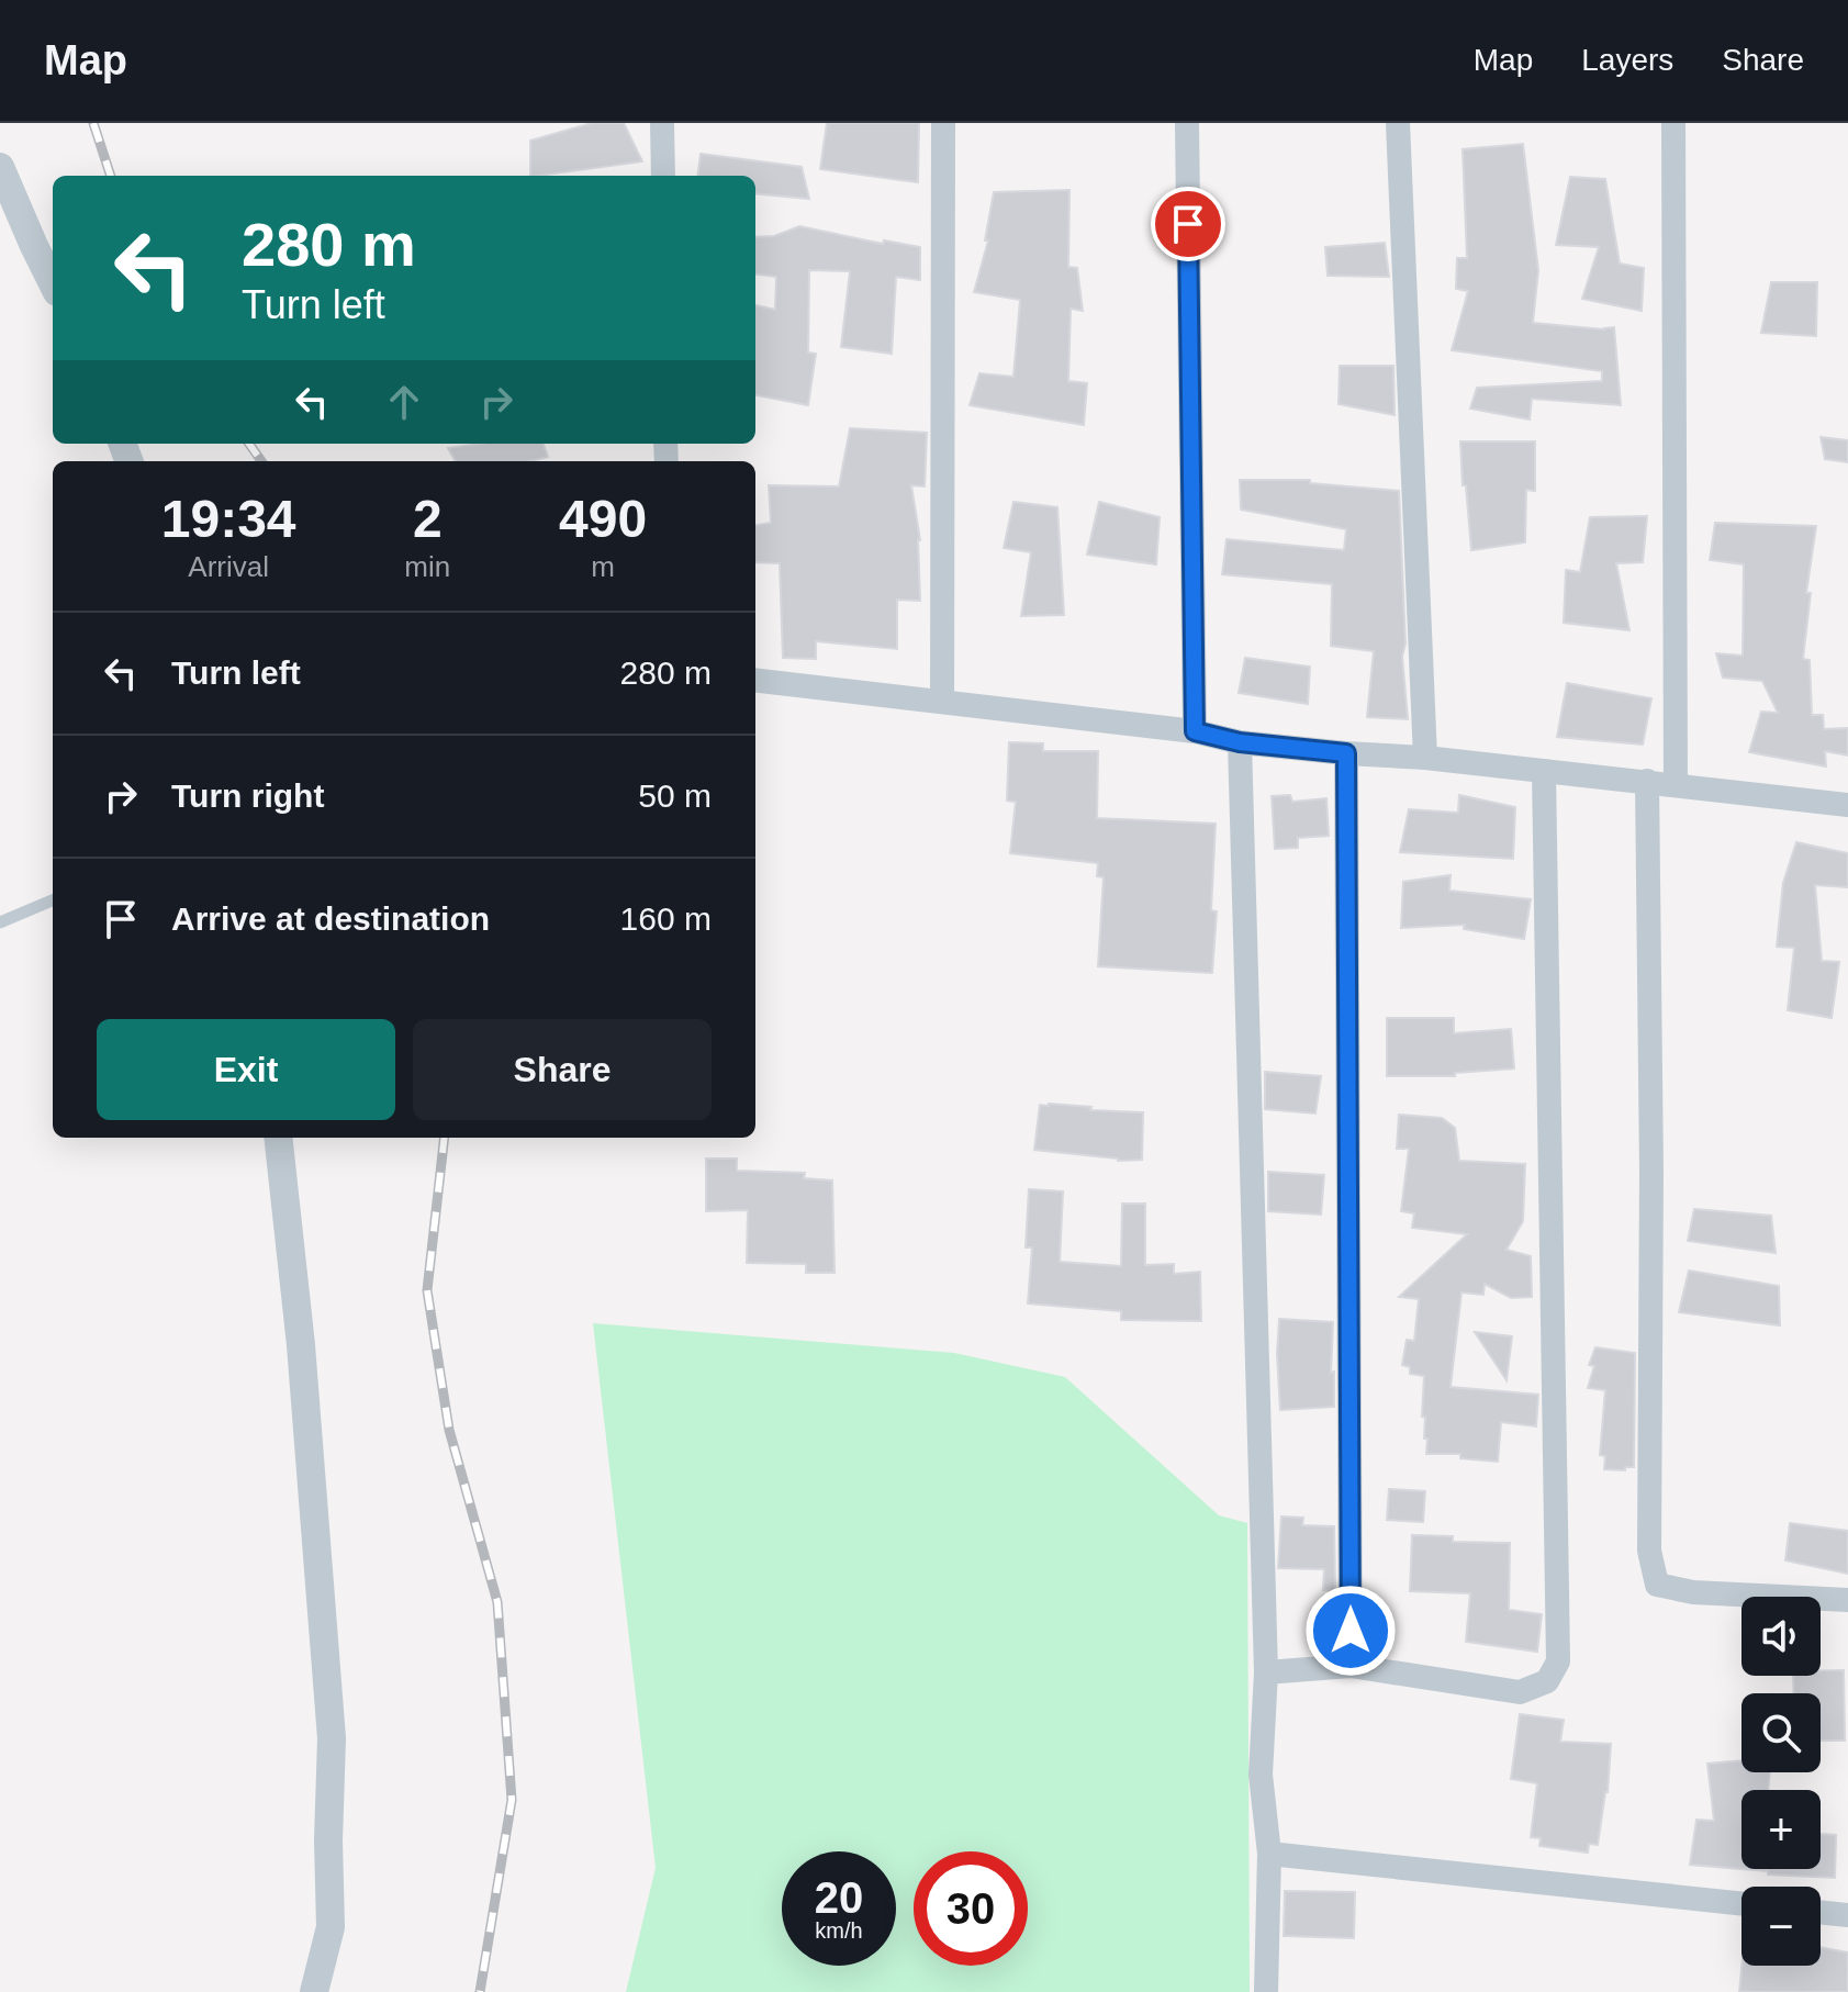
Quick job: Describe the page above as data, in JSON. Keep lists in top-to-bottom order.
{
  "page": {
    "header": "Map",
    "nav": ["Map", "Layers", "Share"],
    "turn": ["280 m", "Turn left"],
    "eta": [
      "19:34",
      "Arrival",
      "2",
      "min",
      "490",
      "m"
    ],
    "list": [
      {
        "name": "Turn left",
        "value": "280 m"
      },
      {
        "name": "Turn right",
        "value": "50 m"
      },
      {
        "name": "Arrive at destination",
        "value": "160 m"
      }
    ],
    "buttons": ["Exit", "Share"],
    "map_buttons": ["+", "−"],
    "speed": "20 km/h",
    "limit": "30"
  }
}
